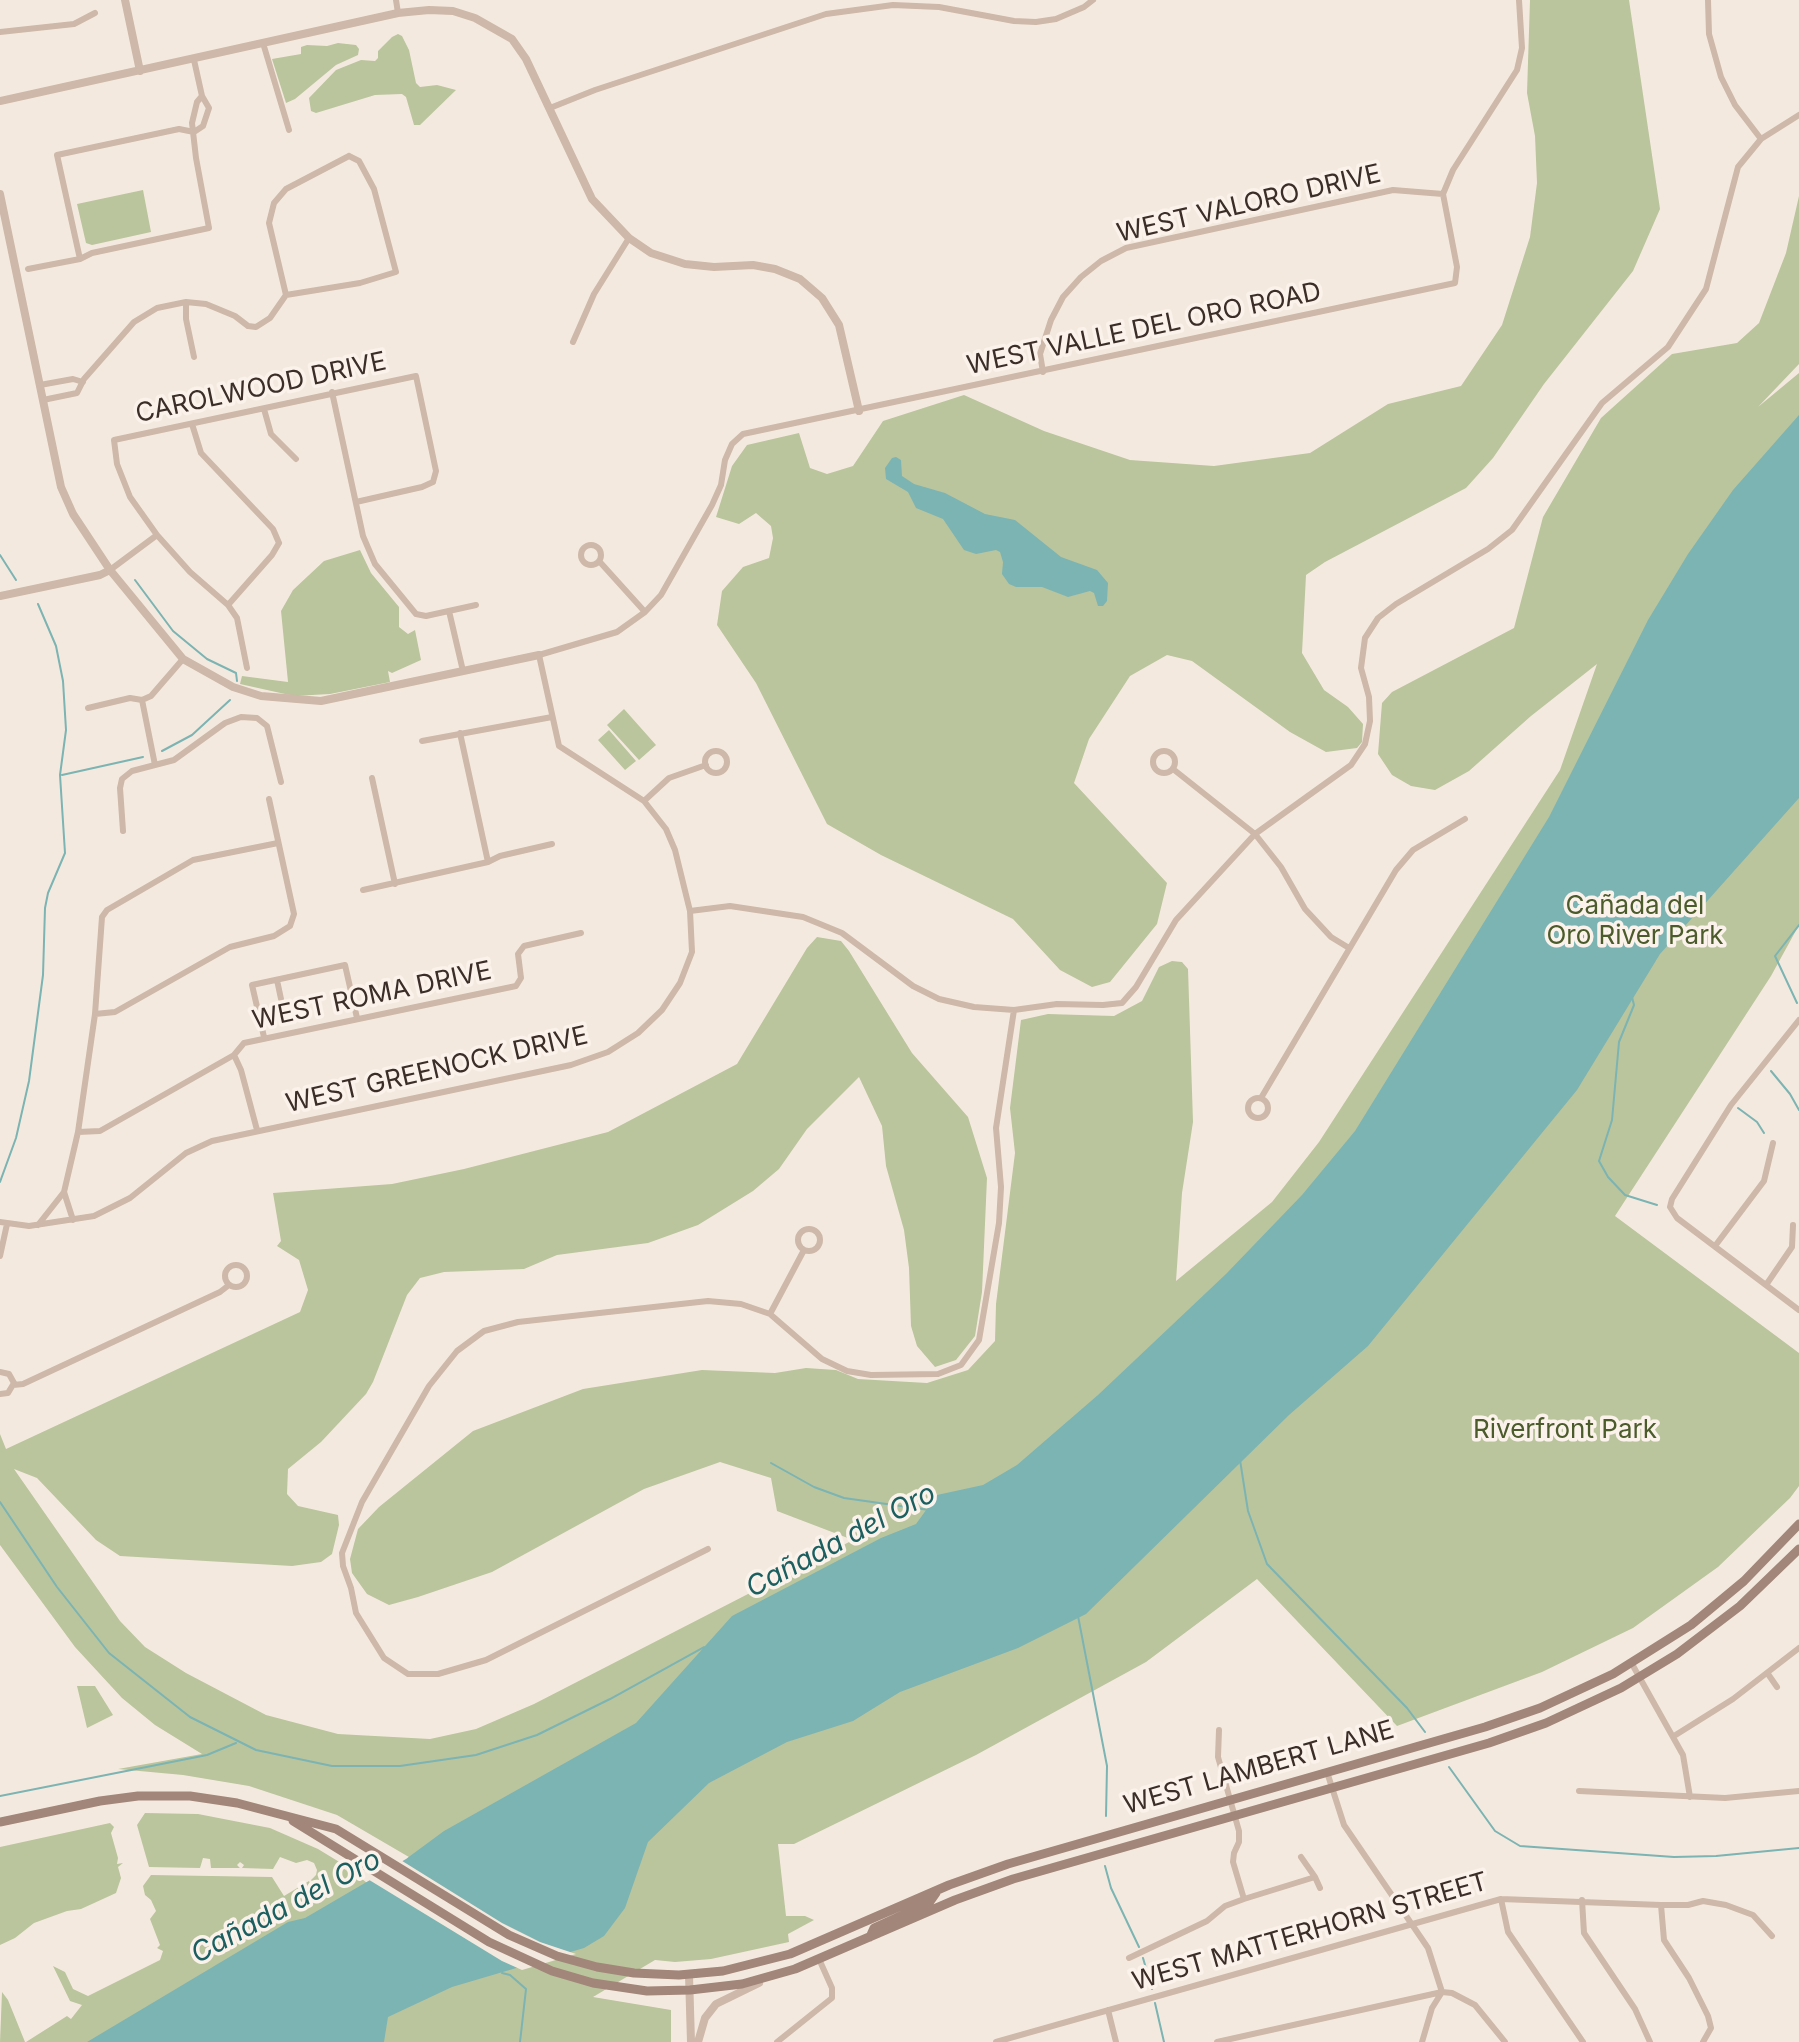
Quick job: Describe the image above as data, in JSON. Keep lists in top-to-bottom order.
{
  "streets": {
    "main road": ["WEST LAMBERT LANE"],
    "street": [
      "WEST VALORO DRIVE",
      "WEST VALLE DEL ORO ROAD",
      "CAROLWOOD DRIVE",
      "WEST ROMA DRIVE",
      "WEST GREENOCK DRIVE",
      "WEST MATTERHORN STREET"
    ]
  },
  "crossings": [
    ["WEST VALORO DRIVE", "WEST VALLE DEL ORO ROAD"],
    ["WEST VALLE DEL ORO ROAD", "WEST GREENOCK DRIVE"]
  ],
  "water": ["Cañada del Oro"],
  "parks": ["Cañada del Oro River Park", "Riverfront Park"]
}
